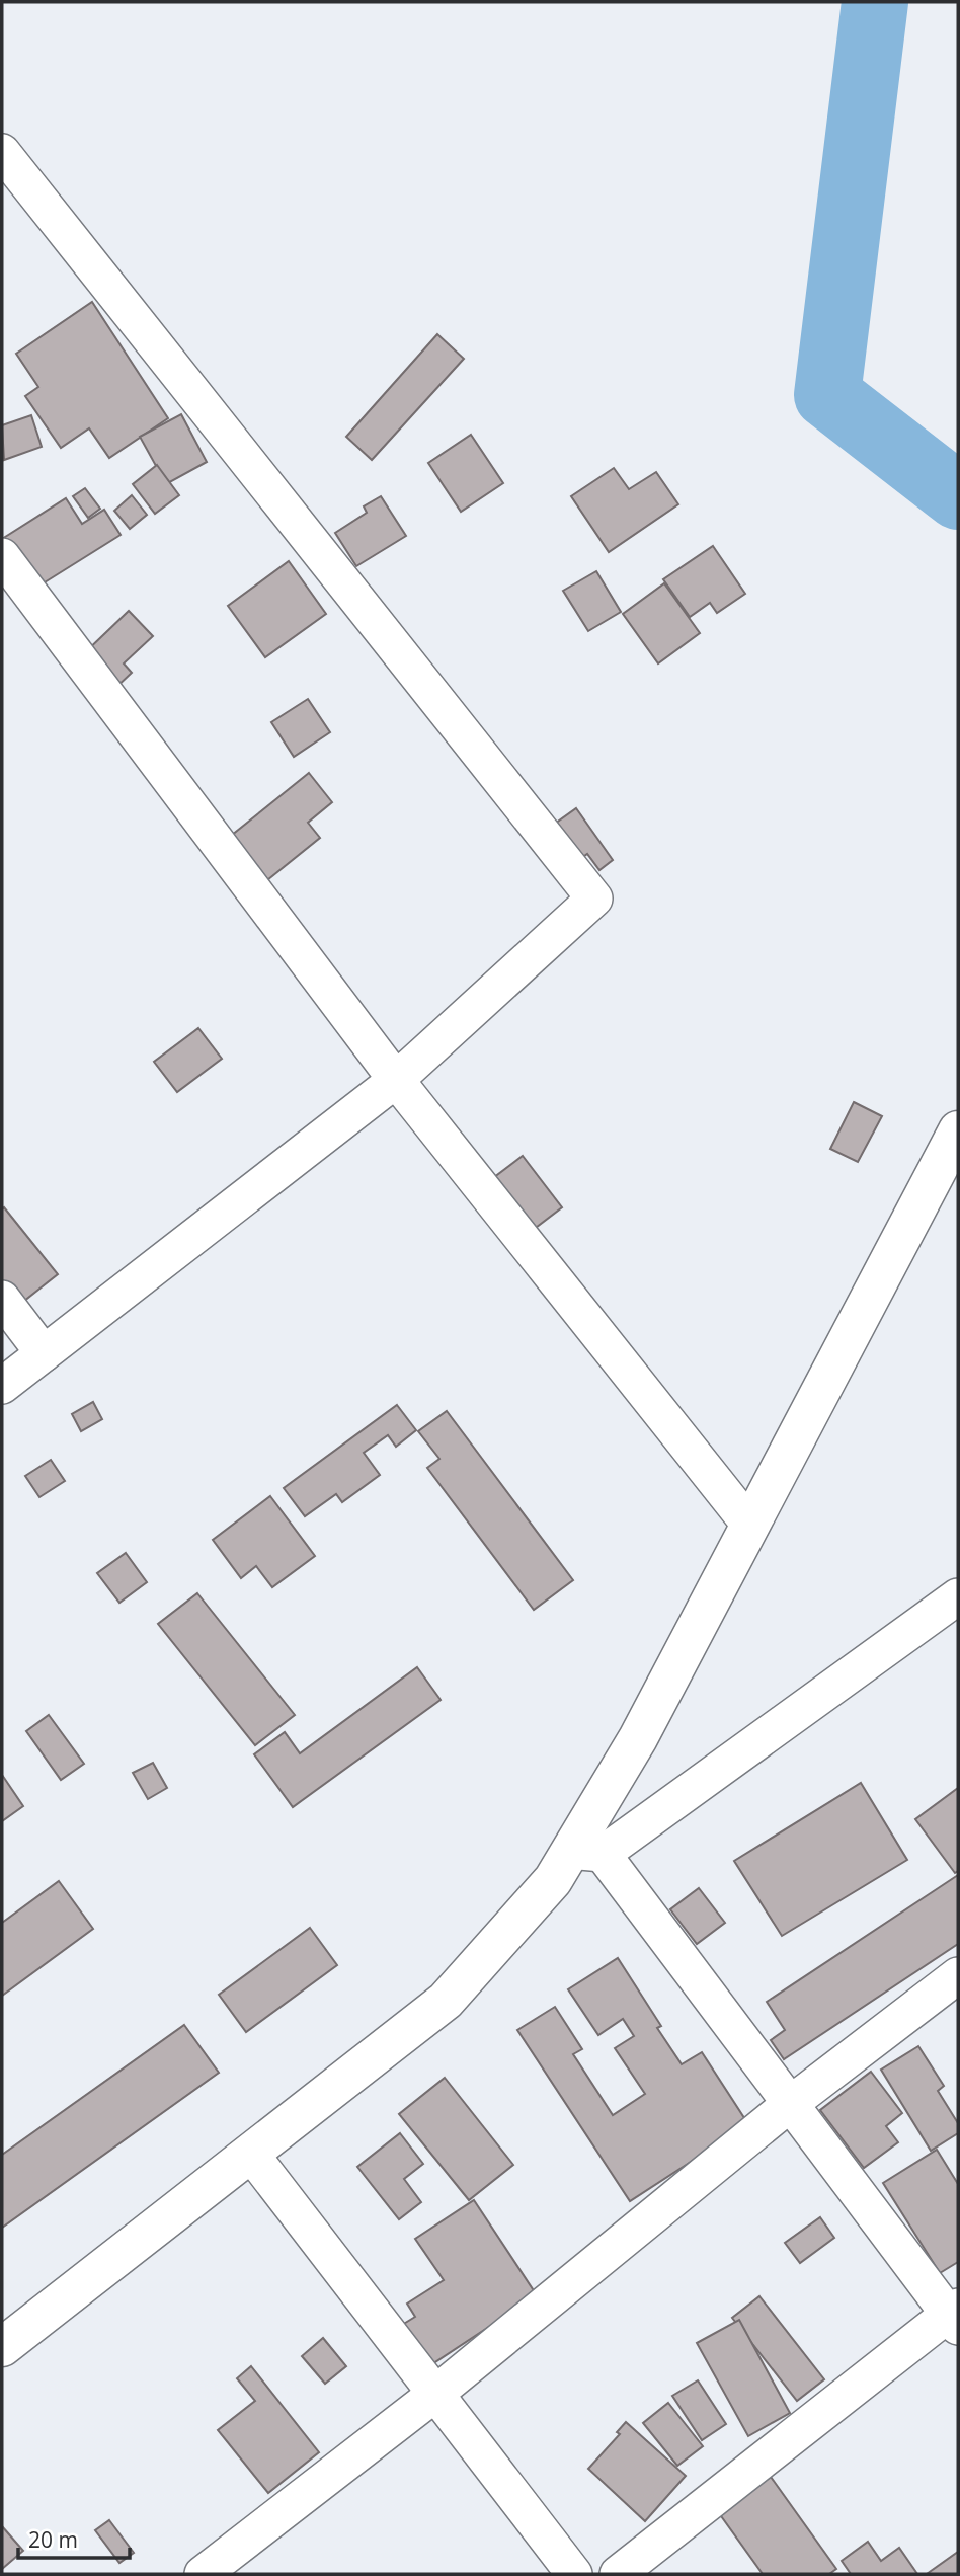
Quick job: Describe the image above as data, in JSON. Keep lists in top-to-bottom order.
{
  "scale_bar": "20 m"
}
